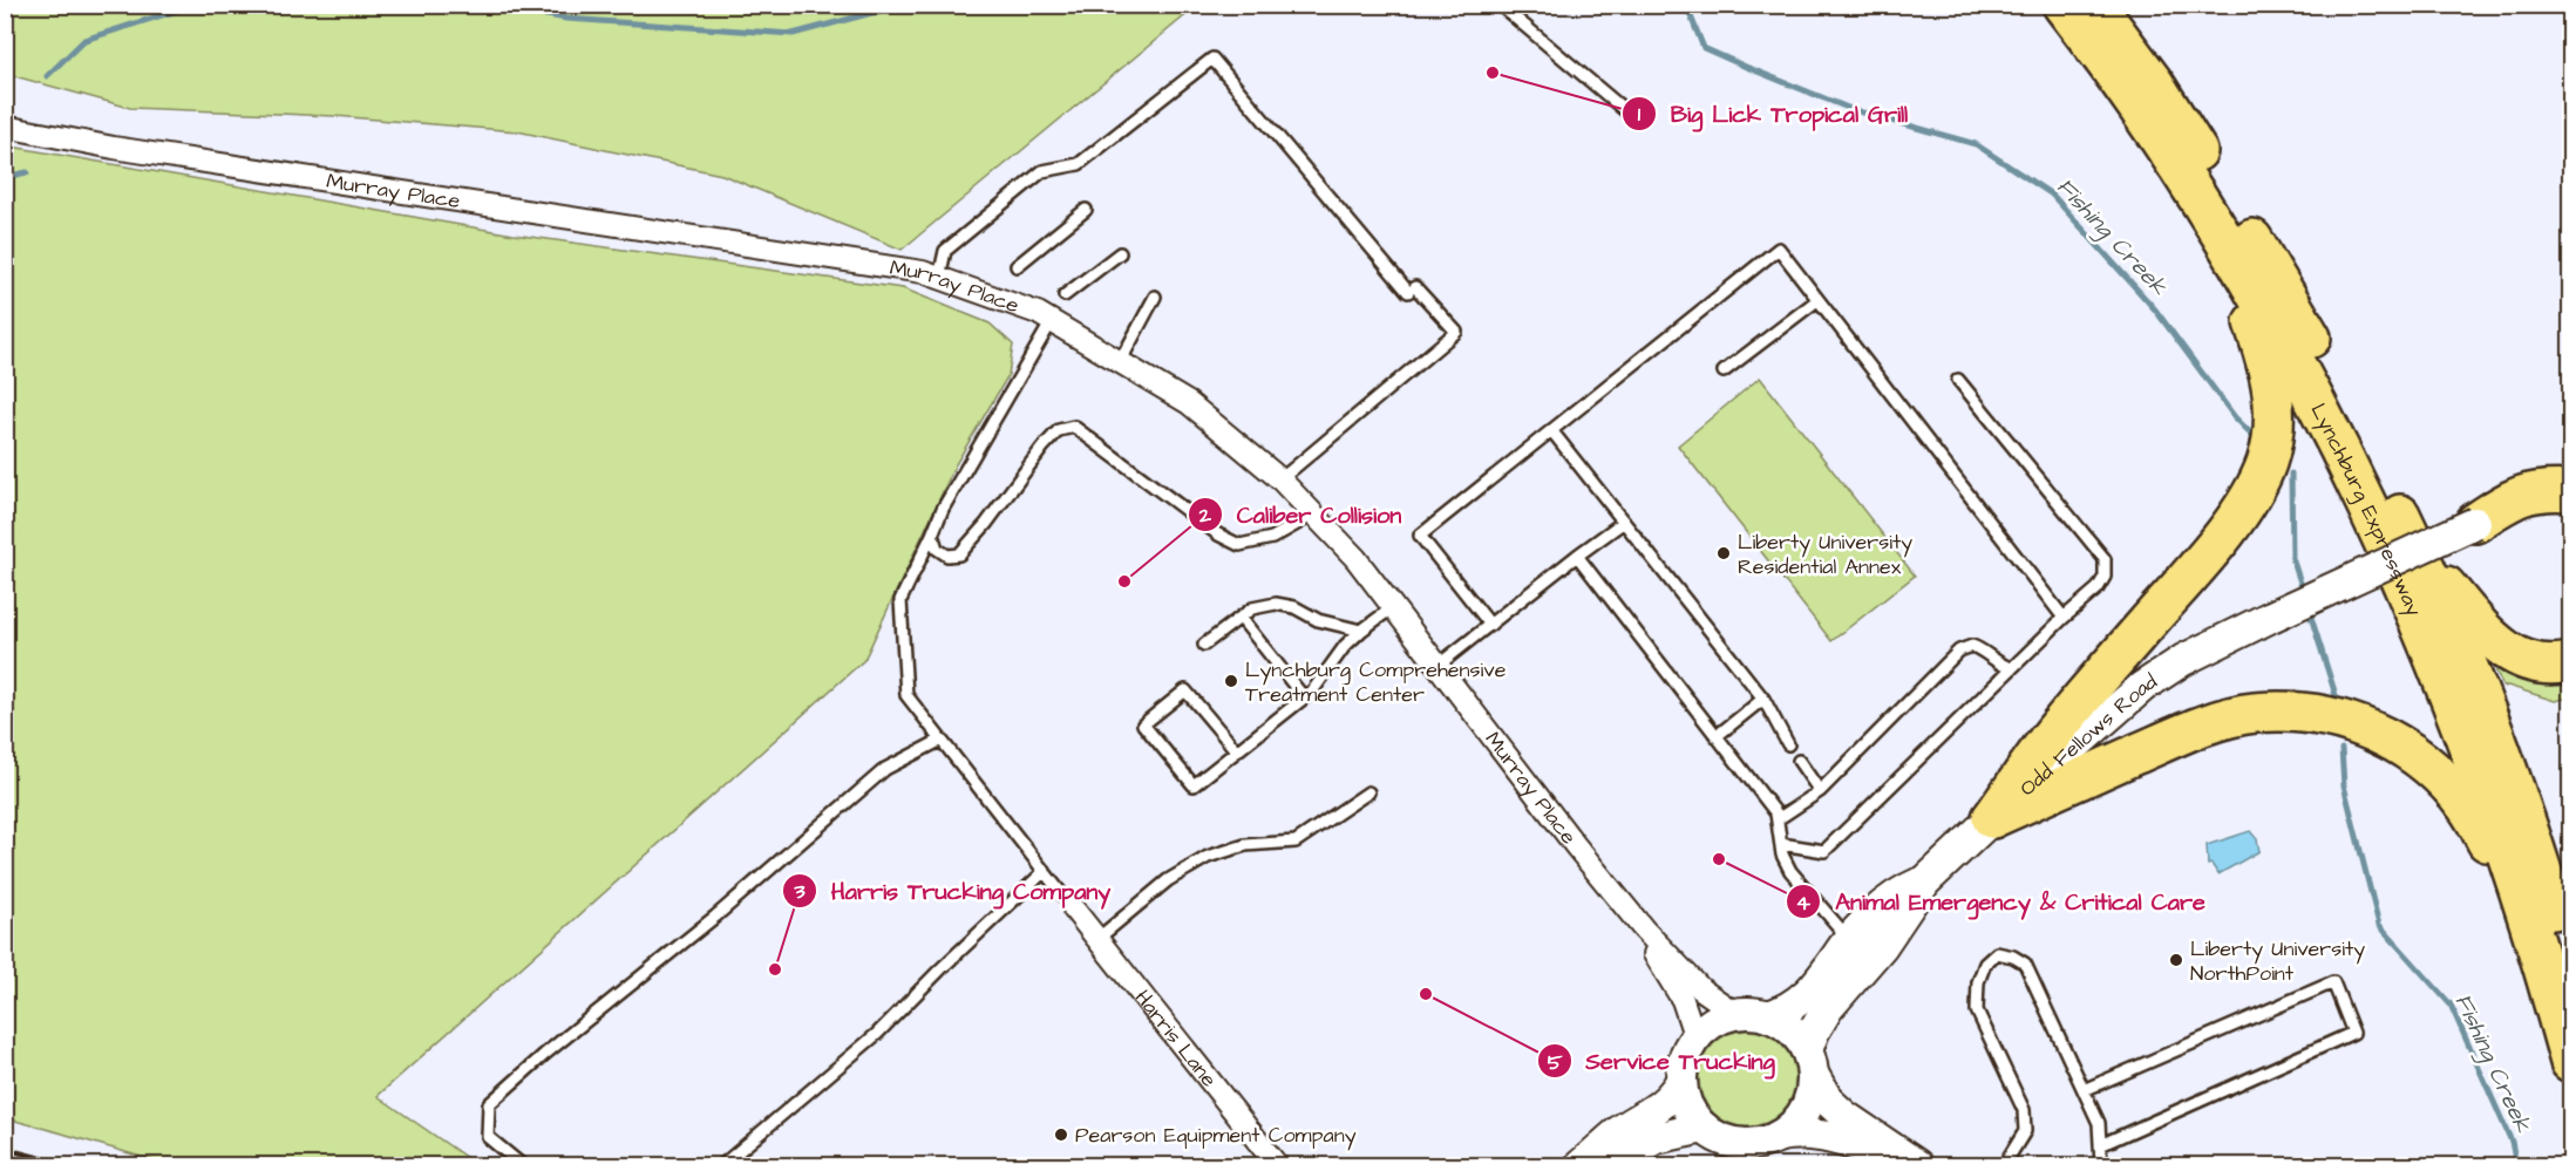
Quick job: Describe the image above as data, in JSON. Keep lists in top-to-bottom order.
{
  "streets": {
    "highway": ["Lynchburg Expressway"],
    "main road": ["Odd Fellows Road"],
    "street": ["Murray Place", "Harris Lane"]
  },
  "crossings": [
    ["Murray Place", "Odd Fellows Road"]
  ],
  "water": ["Fishing Creek"],
  "places": [
    "Big Lick Tropical Grill",
    "Liberty University Residential Annex",
    "Caliber Collision",
    "Lynchburg Comprehensive Treatment Center",
    "Animal Emergency & Critical Care",
    "Liberty University NorthPoint",
    "Harris Trucking Company",
    "Service Trucking",
    "Pearson Equipment Company"
  ]
}
